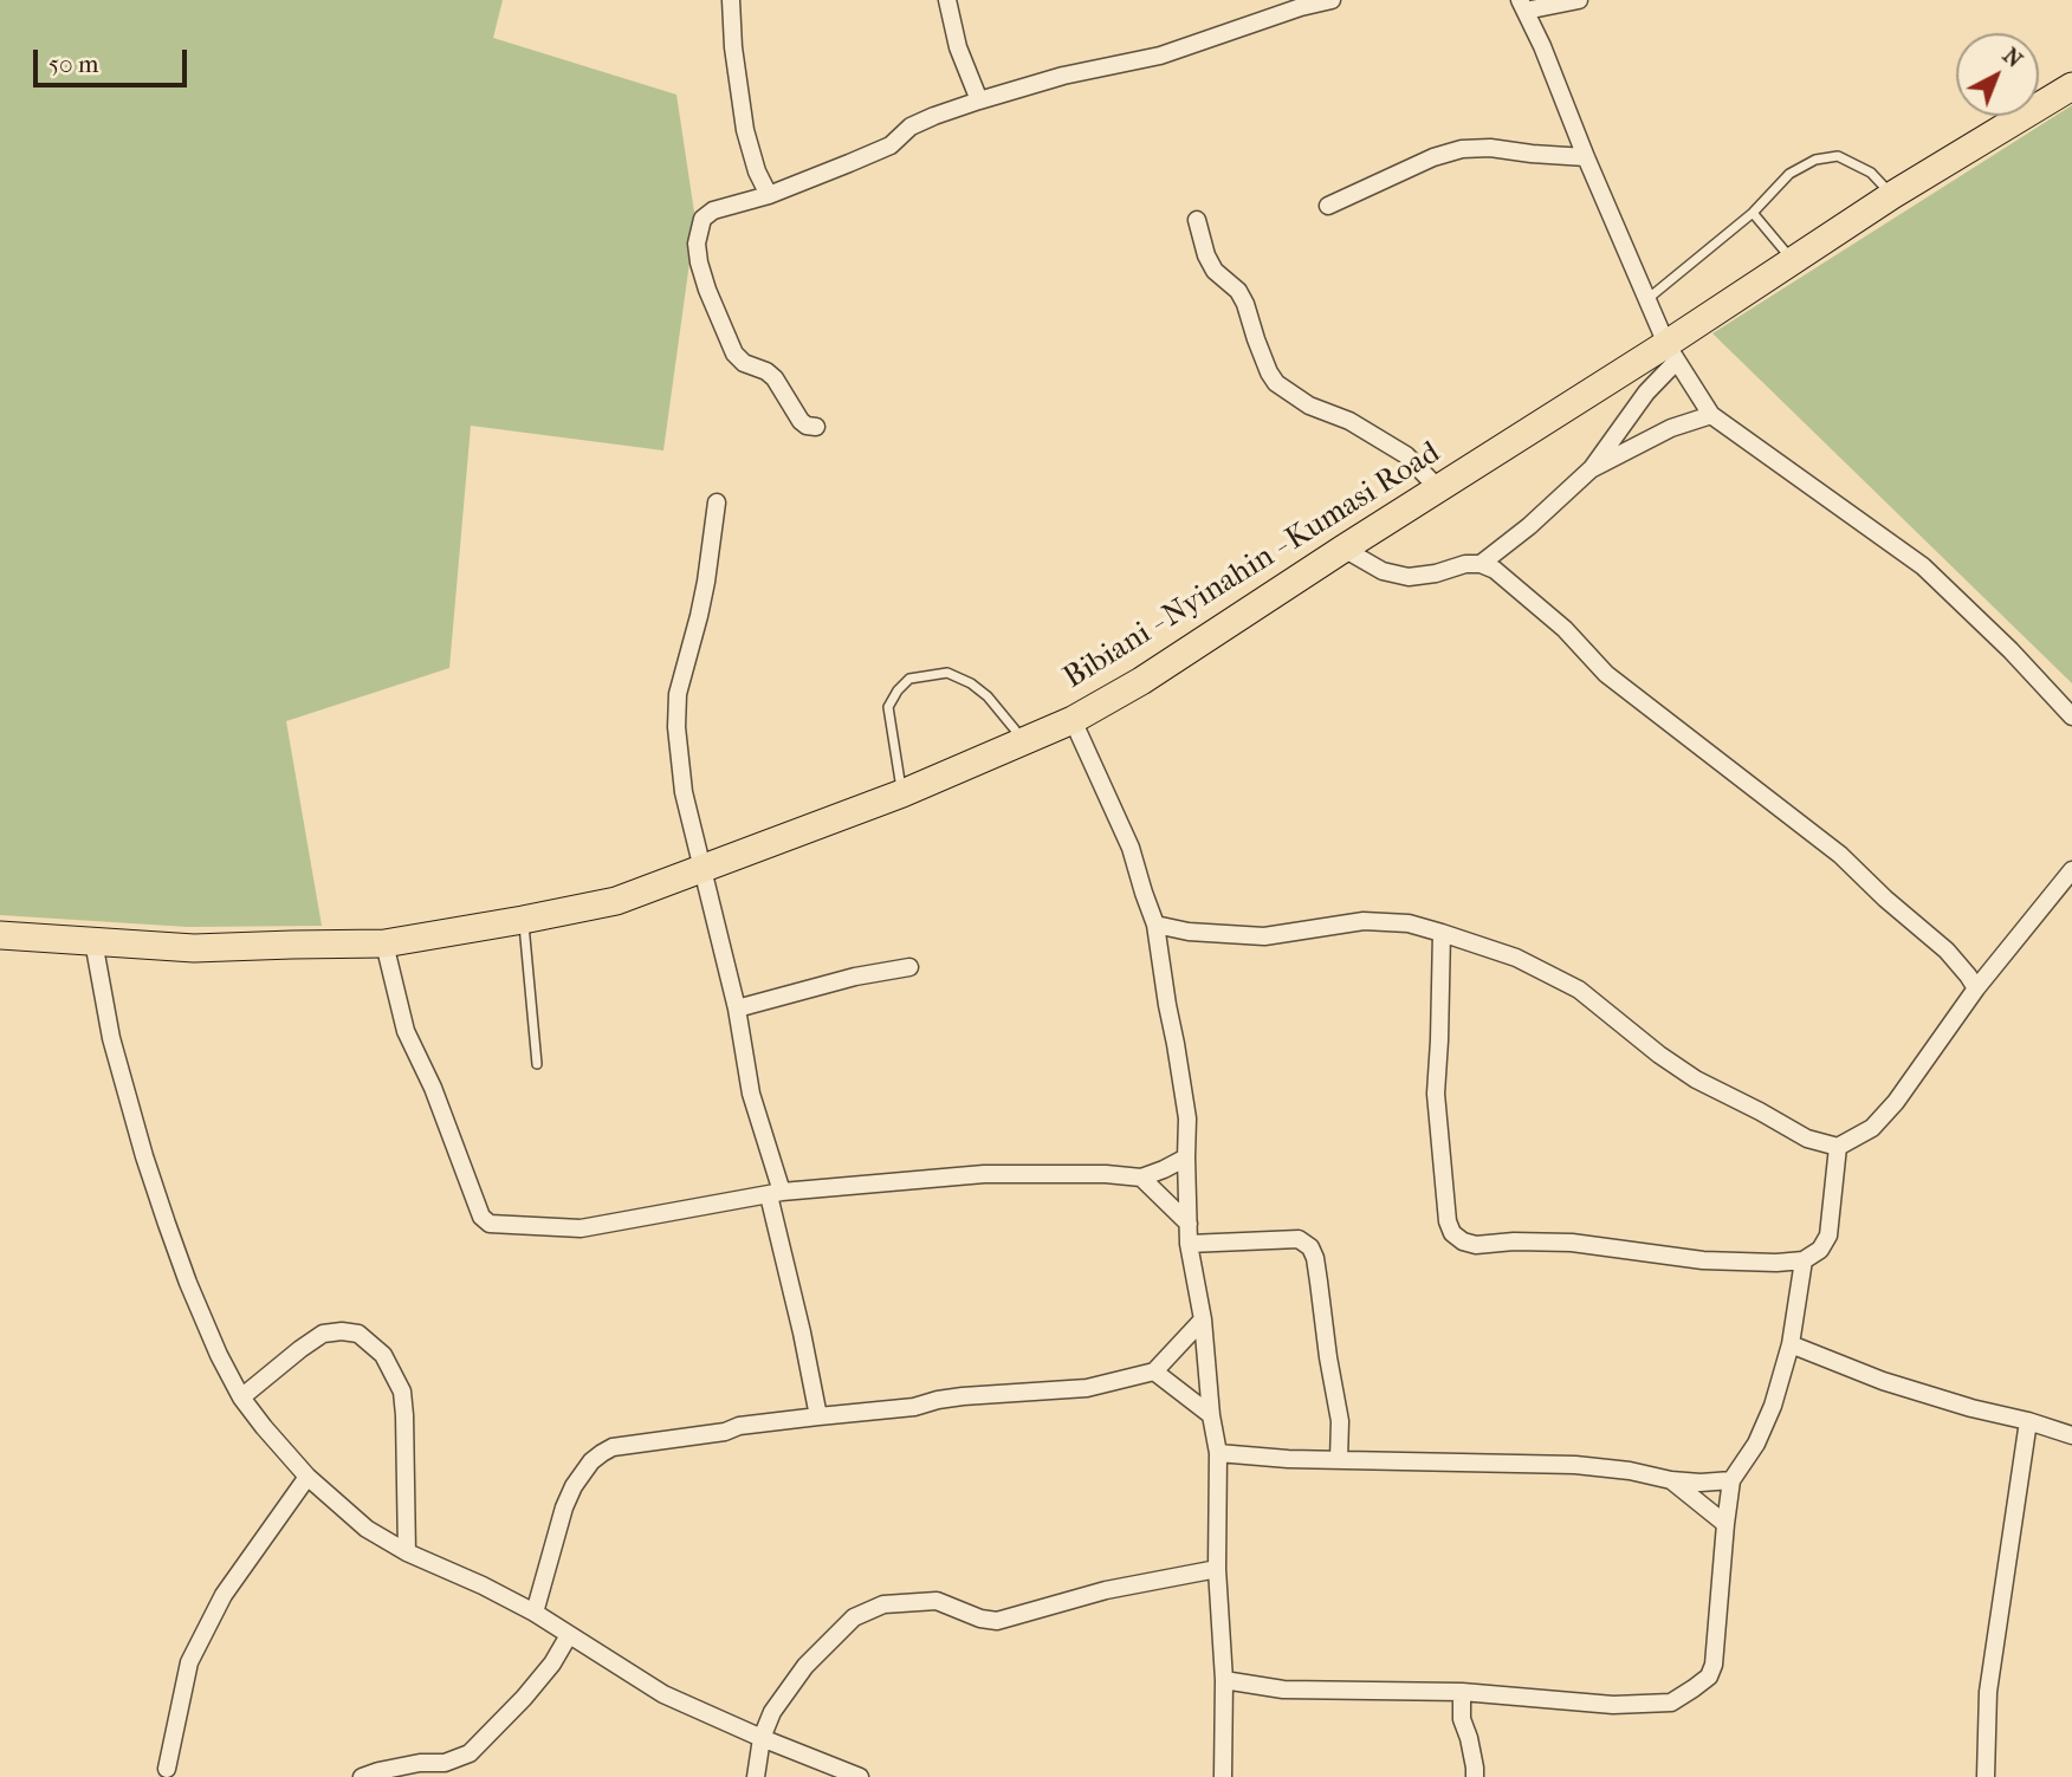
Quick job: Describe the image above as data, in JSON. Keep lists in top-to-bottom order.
{
  "streets": {
    "main road": ["Bibiani - Nyinahin - Kumasi Road"]
  },
  "scale_bar": "50 m",
  "north": "top right"
}
